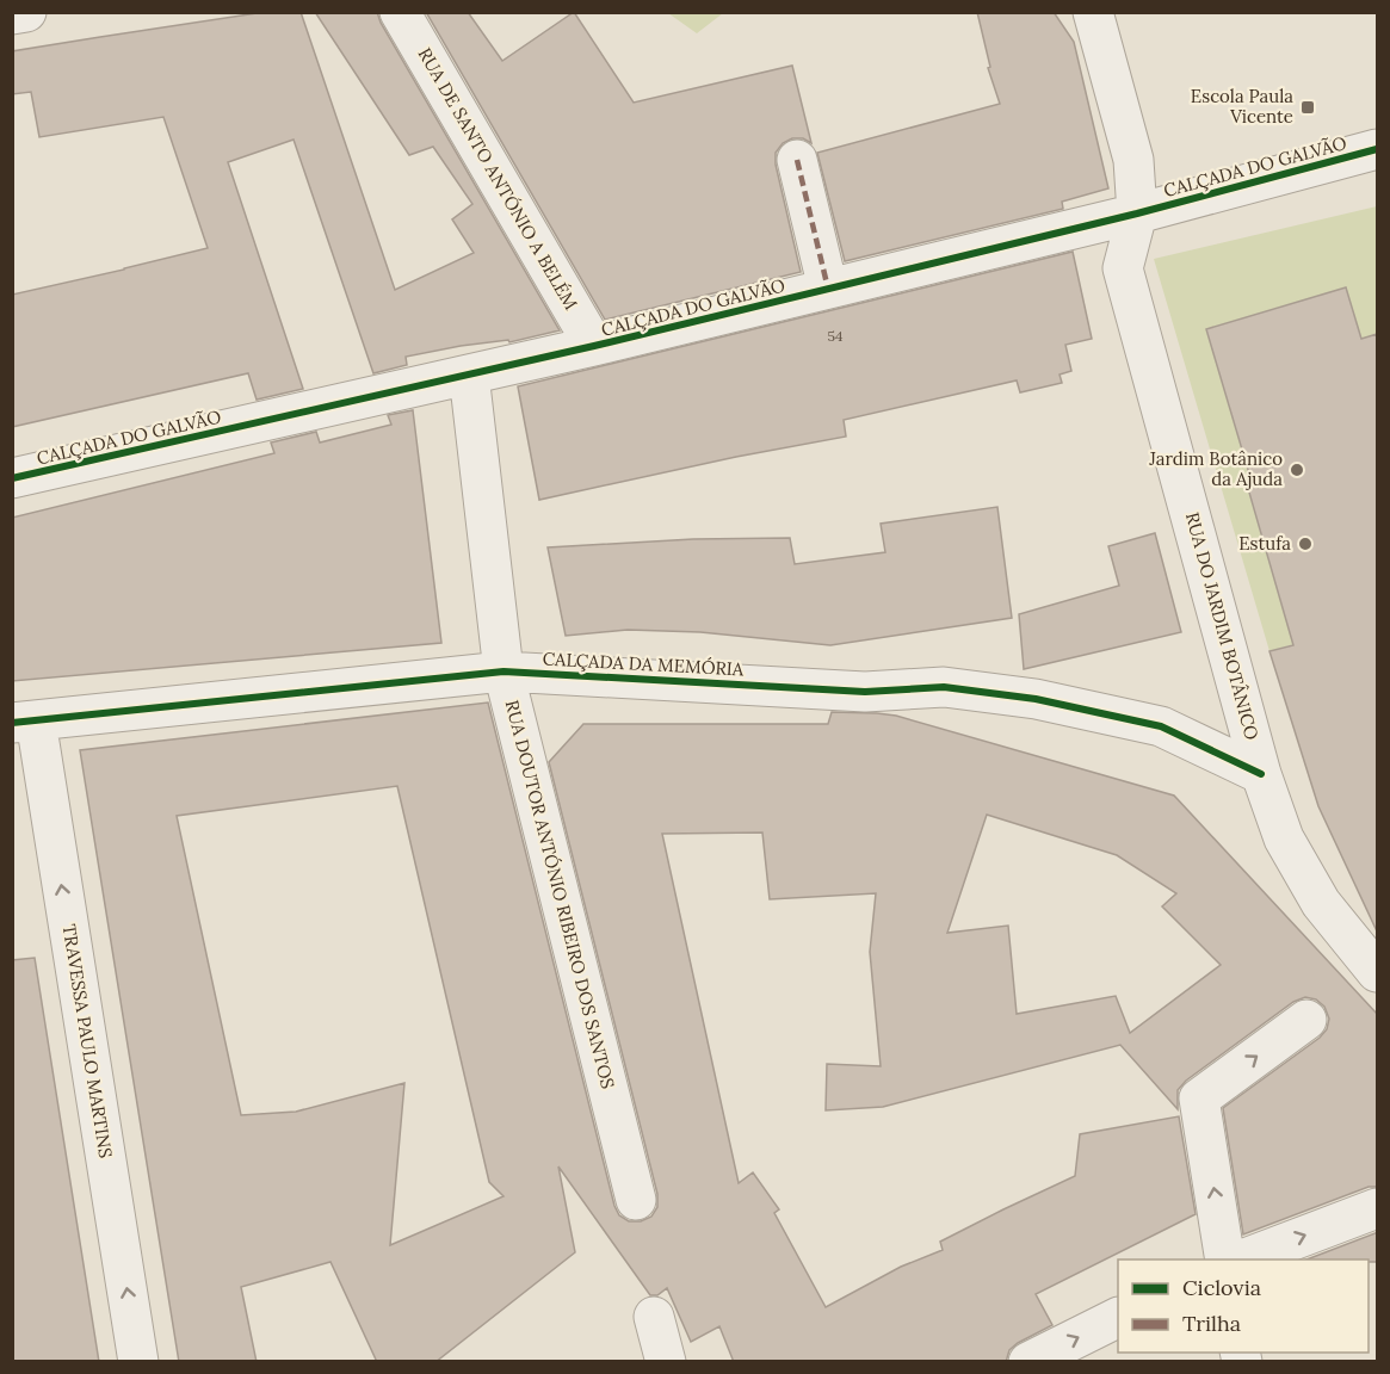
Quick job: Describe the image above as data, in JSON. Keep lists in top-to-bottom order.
{
  "streets": {
    "street": [
      "CALÇADA DO GALVÃO",
      "RUA DE SANTO ANTÓNIO A BELÉM",
      "RUA DO JARDIM BOTÂNICO",
      "CALÇADA DA MEMÓRIA",
      "RUA DOUTOR ANTÓNIO RIBEIRO DOS SANTOS",
      "TRAVESSA PAULO MARTINS"
    ]
  },
  "crossings": [
    ["CALÇADA DO GALVÃO", "RUA DE SANTO ANTÓNIO A BELÉM"],
    ["CALÇADA DO GALVÃO", "RUA DO JARDIM BOTÂNICO"],
    ["CALÇADA DO GALVÃO", "RUA DOUTOR ANTÓNIO RIBEIRO DOS SANTOS"],
    ["RUA DO JARDIM BOTÂNICO", "CALÇADA DA MEMÓRIA"],
    ["CALÇADA DA MEMÓRIA", "RUA DOUTOR ANTÓNIO RIBEIRO DOS SANTOS"],
    ["CALÇADA DA MEMÓRIA", "TRAVESSA PAULO MARTINS"]
  ],
  "one_way": ["TRAVESSA PAULO MARTINS"],
  "places": {
    "transit": ["Escola Paula Vicente"],
    "other": ["Jardim Botânico da Ajuda", "Estufa"]
  },
  "house_numbers": ["54"],
  "legend": ["Ciclovia", "Trilha"]
}
